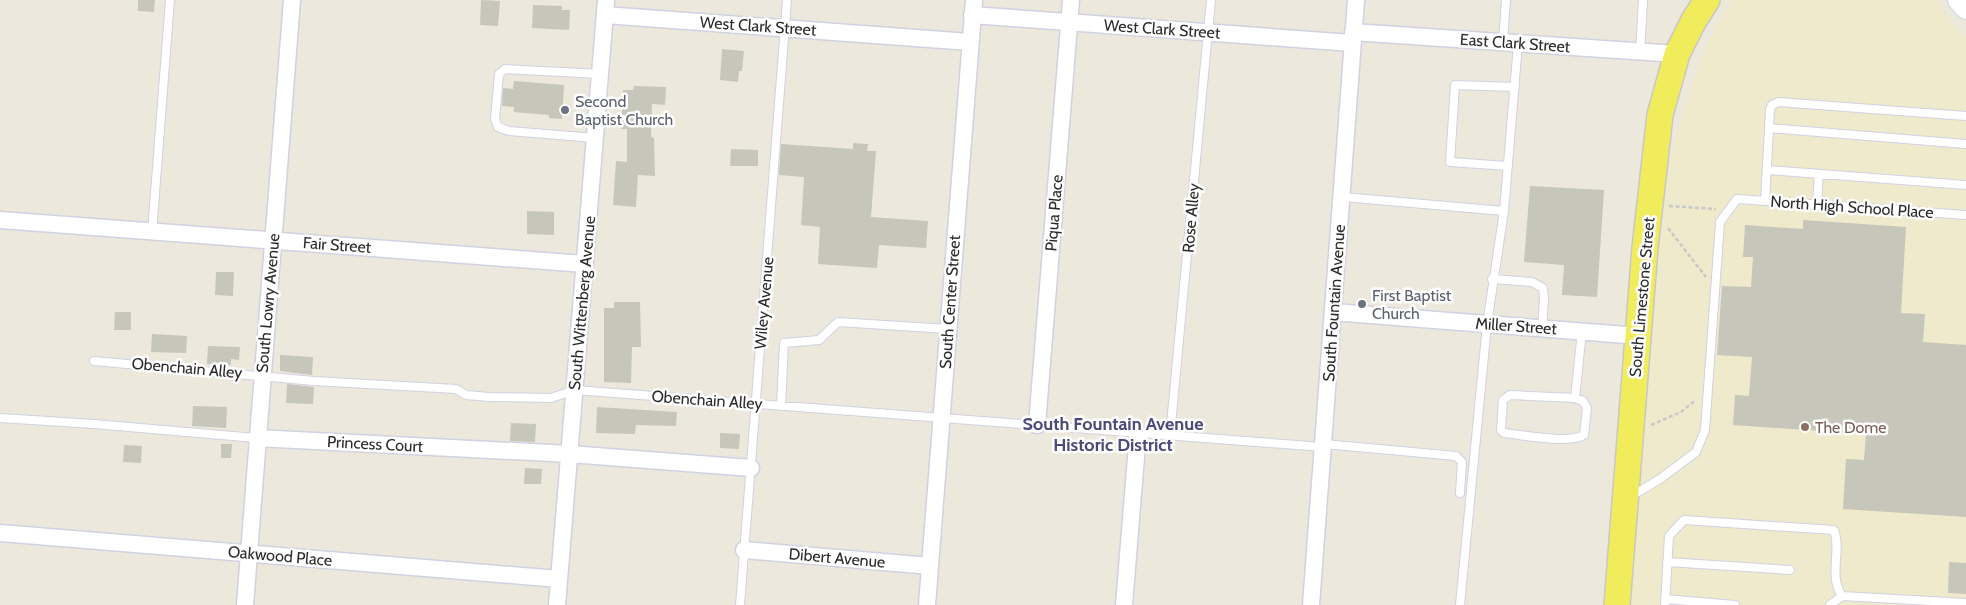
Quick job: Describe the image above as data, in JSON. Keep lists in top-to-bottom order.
{
  "streets": {
    "main road": ["South Limestone Street"],
    "street": [
      "West Clark Street",
      "East Clark Street",
      "Piqua Place",
      "Fair Street",
      "South Center Street",
      "South Lowry Avenue",
      "South Wittenberg Avenue",
      "South Fountain Avenue",
      "Miller Street",
      "Princess Court",
      "Oakwood Place",
      "Dibert Avenue"
    ],
    "lane": [
      "North High School Place",
      "Rose Alley",
      "Wiley Avenue",
      "Obenchain Alley"
    ]
  },
  "crossings": [
    ["West Clark Street", "East Clark Street"],
    ["West Clark Street", "Piqua Place"],
    ["West Clark Street", "Rose Alley"],
    ["West Clark Street", "South Center Street"],
    ["West Clark Street", "South Wittenberg Avenue"],
    ["West Clark Street", "Wiley Avenue"],
    ["West Clark Street", "South Fountain Avenue"],
    ["East Clark Street", "South Limestone Street"],
    ["East Clark Street", "South Fountain Avenue"],
    ["Piqua Place", "Obenchain Alley"],
    ["Rose Alley", "Obenchain Alley"],
    ["Fair Street", "South Lowry Avenue"],
    ["Fair Street", "South Wittenberg Avenue"],
    ["South Limestone Street", "Miller Street"],
    ["South Center Street", "Obenchain Alley"],
    ["South Center Street", "Dibert Avenue"],
    ["South Lowry Avenue", "Obenchain Alley"],
    ["South Lowry Avenue", "Princess Court"],
    ["South Lowry Avenue", "Oakwood Place"],
    ["South Wittenberg Avenue", "Obenchain Alley"],
    ["South Wittenberg Avenue", "Princess Court"],
    ["South Wittenberg Avenue", "Oakwood Place"],
    ["Wiley Avenue", "Obenchain Alley"],
    ["Wiley Avenue", "Princess Court"],
    ["Wiley Avenue", "Dibert Avenue"],
    ["South Fountain Avenue", "Miller Street"],
    ["South Fountain Avenue", "Obenchain Alley"]
  ],
  "districts": ["South Fountain Avenue Historic District"],
  "places": ["Second Baptist Church", "First Baptist Church", "The Dome"]
}
